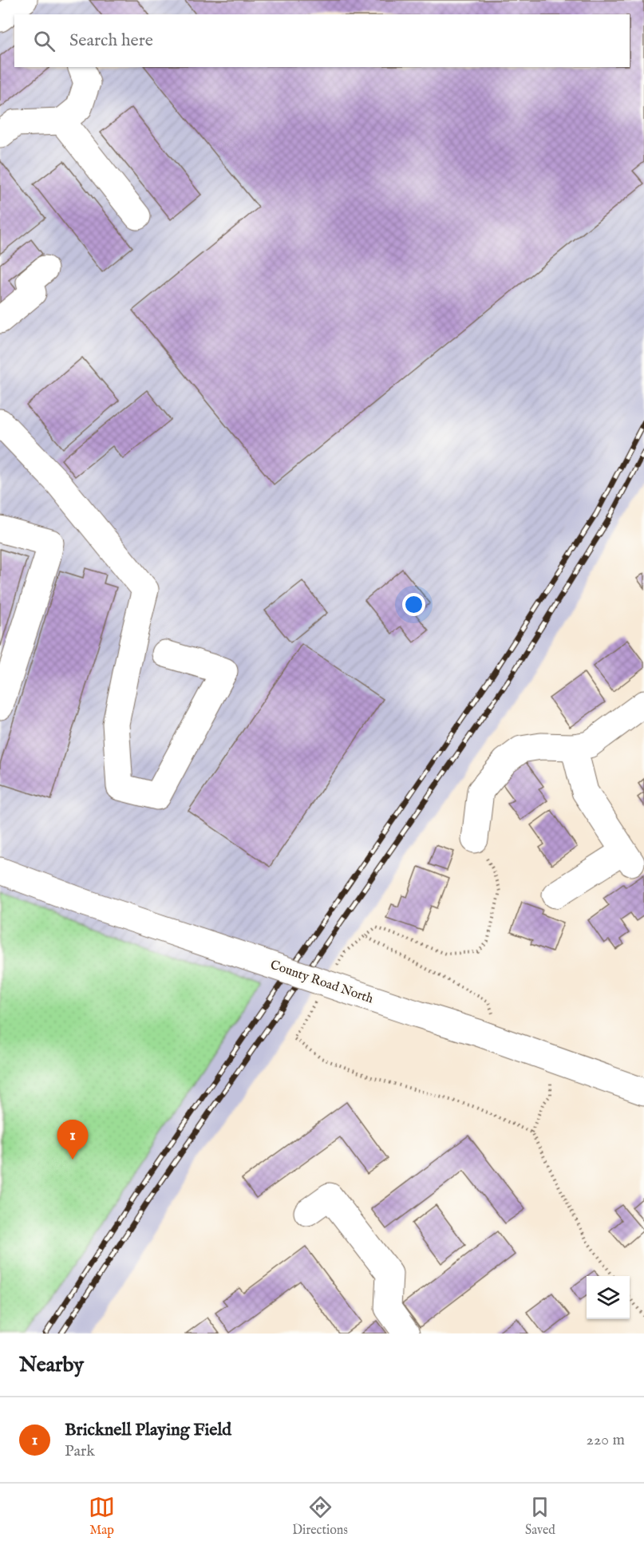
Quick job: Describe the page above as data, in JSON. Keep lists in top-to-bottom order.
{
  "streets": {
    "street": ["County Road North"]
  },
  "page": {
    "search": "Search here",
    "pins": "1",
    "heading": "Nearby",
    "list": [
      {
        "mark": "1",
        "name": "Bricknell Playing Field",
        "note": "Park",
        "value": "220 m"
      }
    ],
    "nav": ["Map", "Directions", "Saved"]
  }
}
